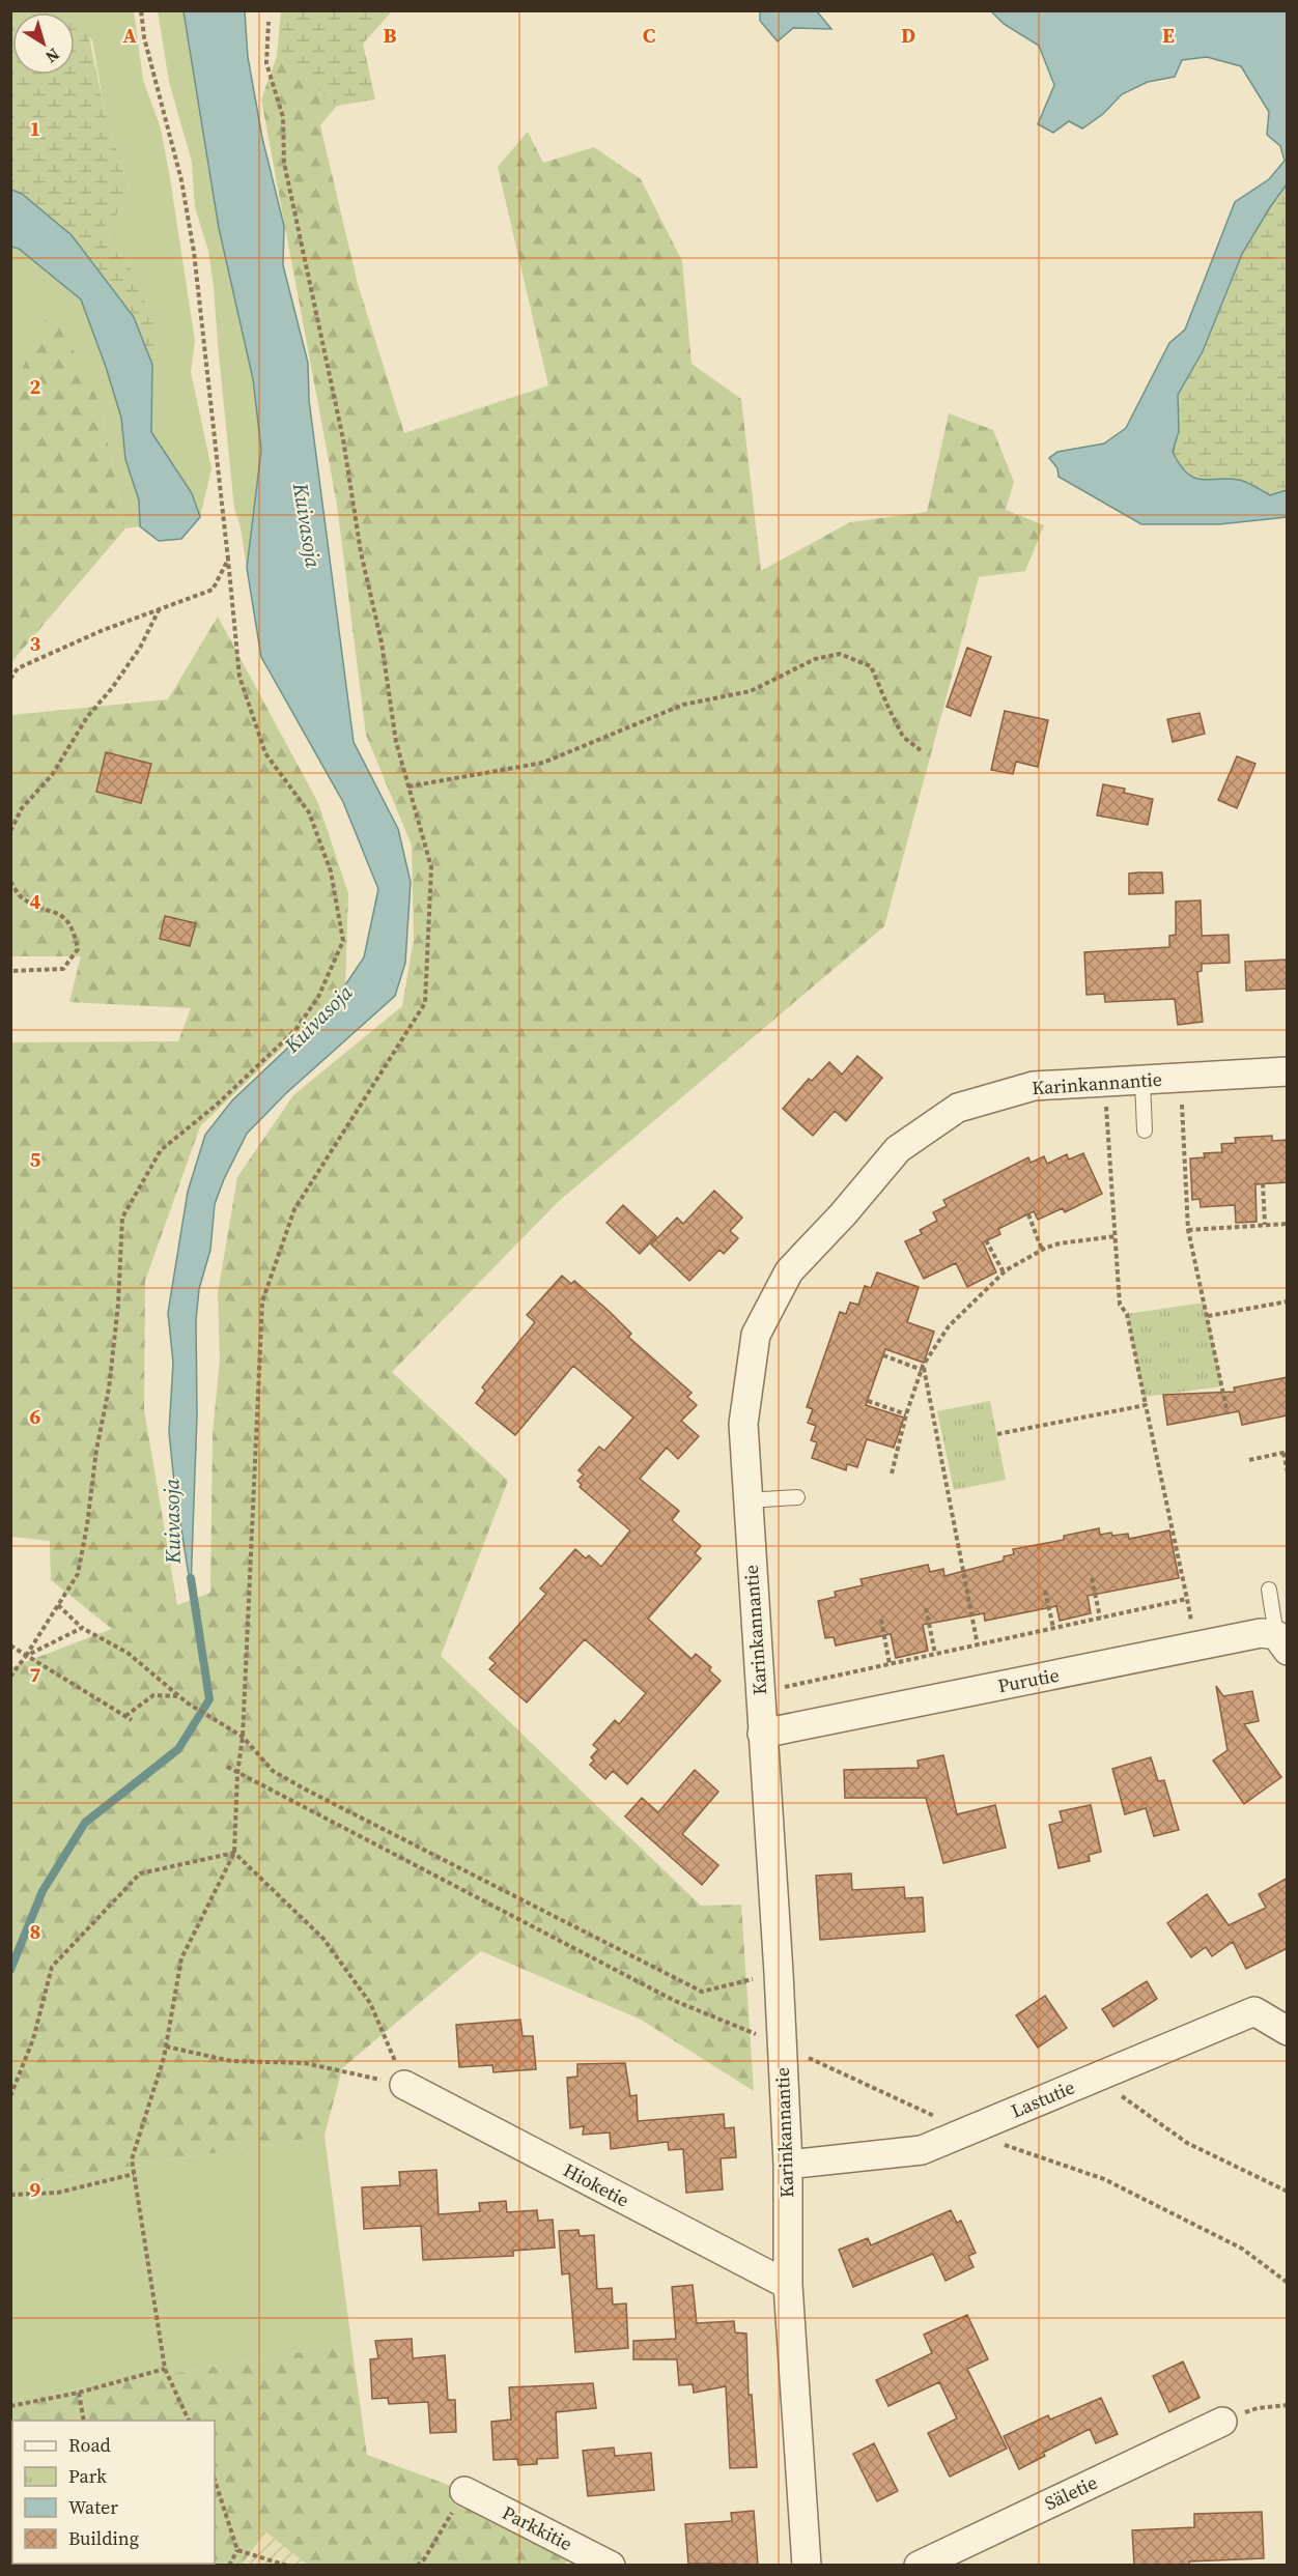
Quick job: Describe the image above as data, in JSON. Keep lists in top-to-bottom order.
{
  "streets": {
    "street": [
      "Karinkannantie",
      "Purutie",
      "Lastutie",
      "Hioketie",
      "Säletie",
      "Parkkitie"
    ]
  },
  "crossings": [
    ["Karinkannantie", "Purutie"],
    ["Karinkannantie", "Lastutie"],
    ["Karinkannantie", "Hioketie"]
  ],
  "water": ["Kuivasoja"],
  "legend": [
    "Road",
    "Park",
    "Water",
    "Building"
  ],
  "north": "bottom right",
  "grid": {
    "columns": [
      "A",
      "B",
      "C",
      "D",
      "E"
    ],
    "rows": [
      "1",
      "2",
      "3",
      "4",
      "5",
      "6",
      "7",
      "8",
      "9"
    ]
  }
}
